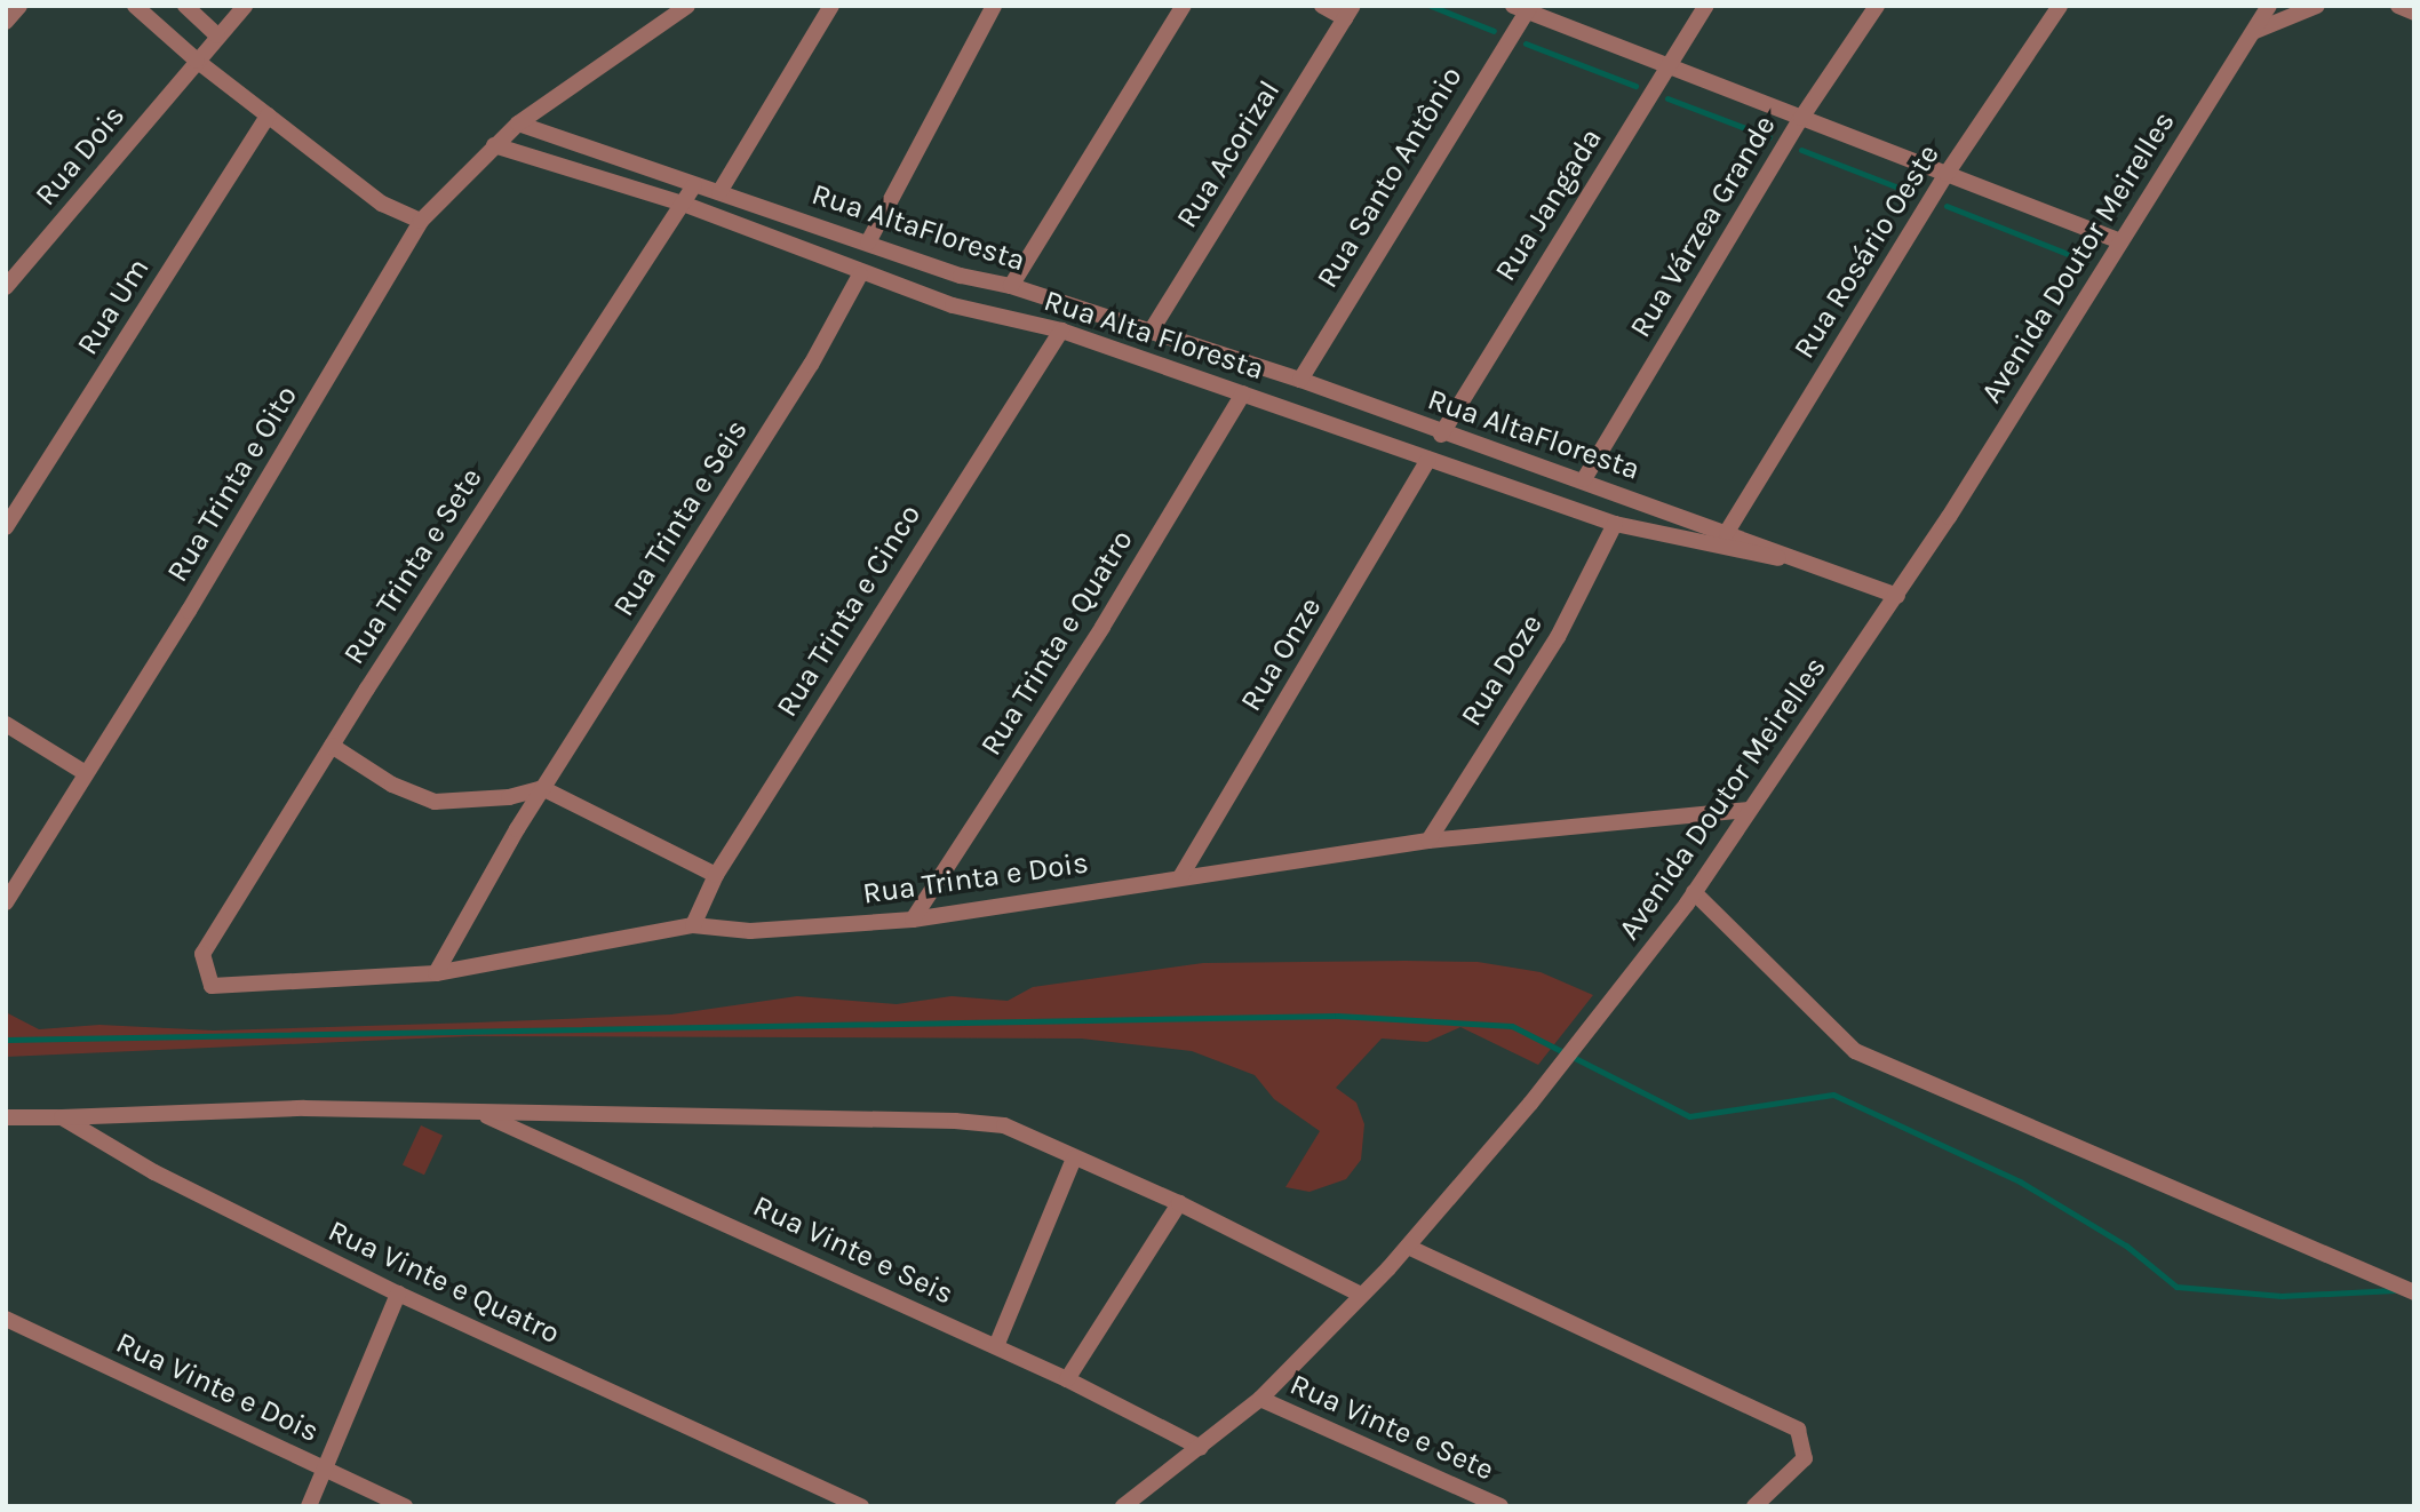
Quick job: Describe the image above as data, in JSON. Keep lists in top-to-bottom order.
{
  "streets": {
    "street": [
      "Rua Acorizal",
      "Rua Dois",
      "Rua Santo Antônio",
      "Rua Jangada",
      "Rua Várzea Grande",
      "Rua AltaFloresta",
      "Rua Rosário Oeste",
      "Avenida Doutor Meirelles",
      "Rua Um",
      "Rua Alta Floresta",
      "Rua Trinta e Oito",
      "Rua Trinta e Seis",
      "Rua Trinta e Sete",
      "Rua Trinta e Cinco",
      "Rua Trinta e Quatro",
      "Rua Onze",
      "Rua Doze",
      "Rua Trinta e Dois",
      "Rua Vinte e Seis",
      "Rua Vinte e Quatro",
      "Rua Vinte e Dois",
      "Rua Vinte e Sete"
    ]
  },
  "crossings": [
    ["Rua Acorizal", "Rua AltaFloresta"],
    ["Rua Santo Antônio", "Rua AltaFloresta"],
    ["Rua Jangada", "Rua AltaFloresta"],
    ["Rua Várzea Grande", "Rua AltaFloresta"],
    ["Rua AltaFloresta", "Rua Rosário Oeste"],
    ["Rua AltaFloresta", "Avenida Doutor Meirelles"],
    ["Rua AltaFloresta", "Rua Alta Floresta"],
    ["Rua AltaFloresta", "Rua Trinta e Oito"],
    ["Rua AltaFloresta", "Rua Trinta e Sete"],
    ["Avenida Doutor Meirelles", "Rua Trinta e Dois"],
    ["Avenida Doutor Meirelles", "Rua Vinte e Seis"],
    ["Avenida Doutor Meirelles", "Rua Vinte e Sete"],
    ["Rua Alta Floresta", "Rua Trinta e Oito"],
    ["Rua Alta Floresta", "Rua Trinta e Seis"],
    ["Rua Alta Floresta", "Rua Trinta e Sete"],
    ["Rua Alta Floresta", "Rua Trinta e Cinco"],
    ["Rua Alta Floresta", "Rua Trinta e Quatro"],
    ["Rua Alta Floresta", "Rua Onze"],
    ["Rua Alta Floresta", "Rua Doze"],
    ["Rua Trinta e Sete", "Rua Trinta e Dois"],
    ["Rua Trinta e Cinco", "Rua Trinta e Dois"],
    ["Rua Trinta e Quatro", "Rua Trinta e Dois"],
    ["Rua Onze", "Rua Trinta e Dois"],
    ["Rua Doze", "Rua Trinta e Dois"]
  ]
}
